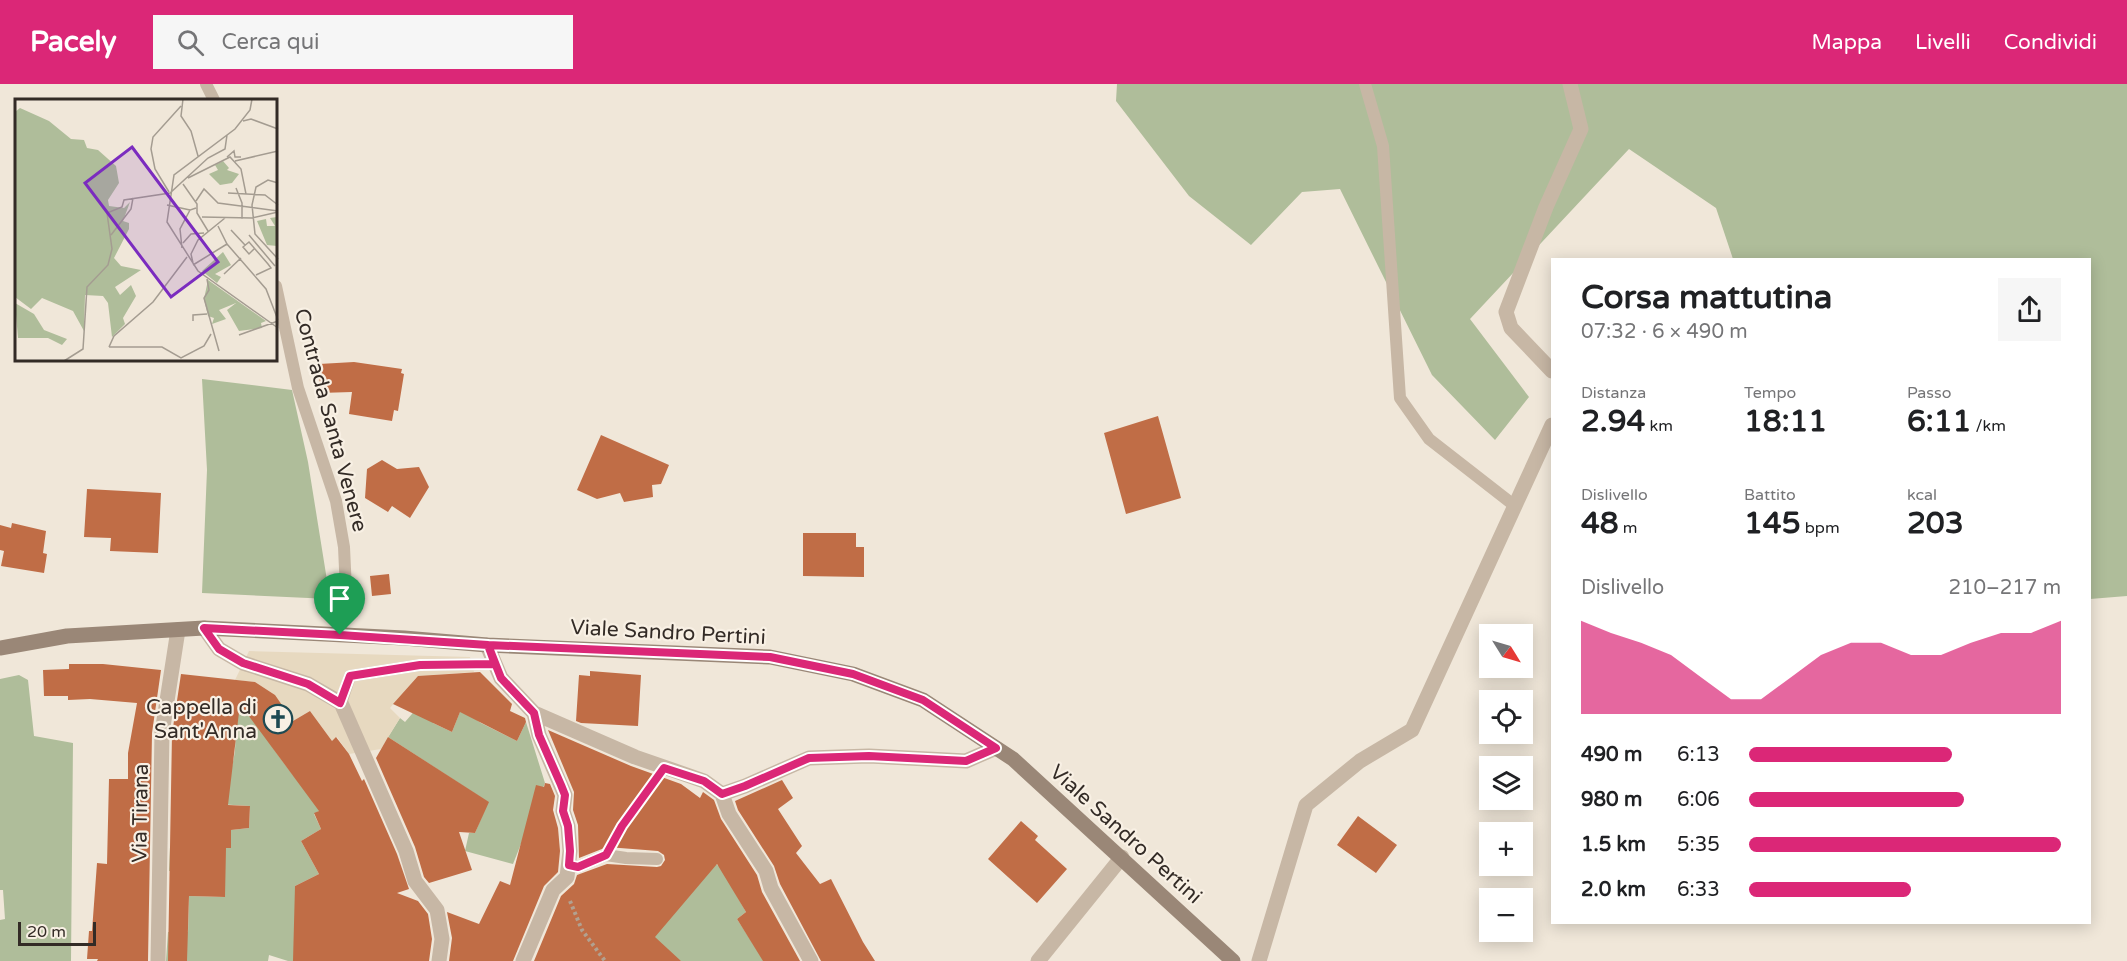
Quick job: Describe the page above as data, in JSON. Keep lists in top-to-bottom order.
{
  "streets": {
    "street": ["Viale Sandro Pertini", "Via Tirana"],
    "lane": ["Contrada Santa Venere"]
  },
  "crossings": [
    ["Contrada Santa Venere", "Viale Sandro Pertini"],
    ["Viale Sandro Pertini", "Via Tirana"]
  ],
  "places": {
    "church": ["Cappella di Sant'Anna"]
  },
  "scale_bar": "20 m",
  "north": "bottom right",
  "page": {
    "header": "Pacely",
    "search": "Cerca qui",
    "nav": ["Mappa", "Livelli", "Condividi"],
    "heading": ["Corsa mattutina", "07:32 · 6 × 490 m"],
    "stats": [
      ["Distanza", "2.94 km"],
      ["Tempo", "18:11"],
      ["Passo", "6:11 /km"],
      ["Dislivello", "48 m"],
      ["Battito", "145 bpm"],
      ["kcal", "203"]
    ],
    "chart": ["Dislivello", "210–217 m"],
    "map_buttons": ["+", "−"],
    "list": [
      {
        "name": "490 m",
        "note": "6:13"
      },
      {
        "name": "980 m",
        "note": "6:06"
      },
      {
        "name": "1.5 km",
        "note": "5:35"
      },
      {
        "name": "2.0 km",
        "note": "6:33"
      }
    ],
    "scale": "20 m"
  }
}
